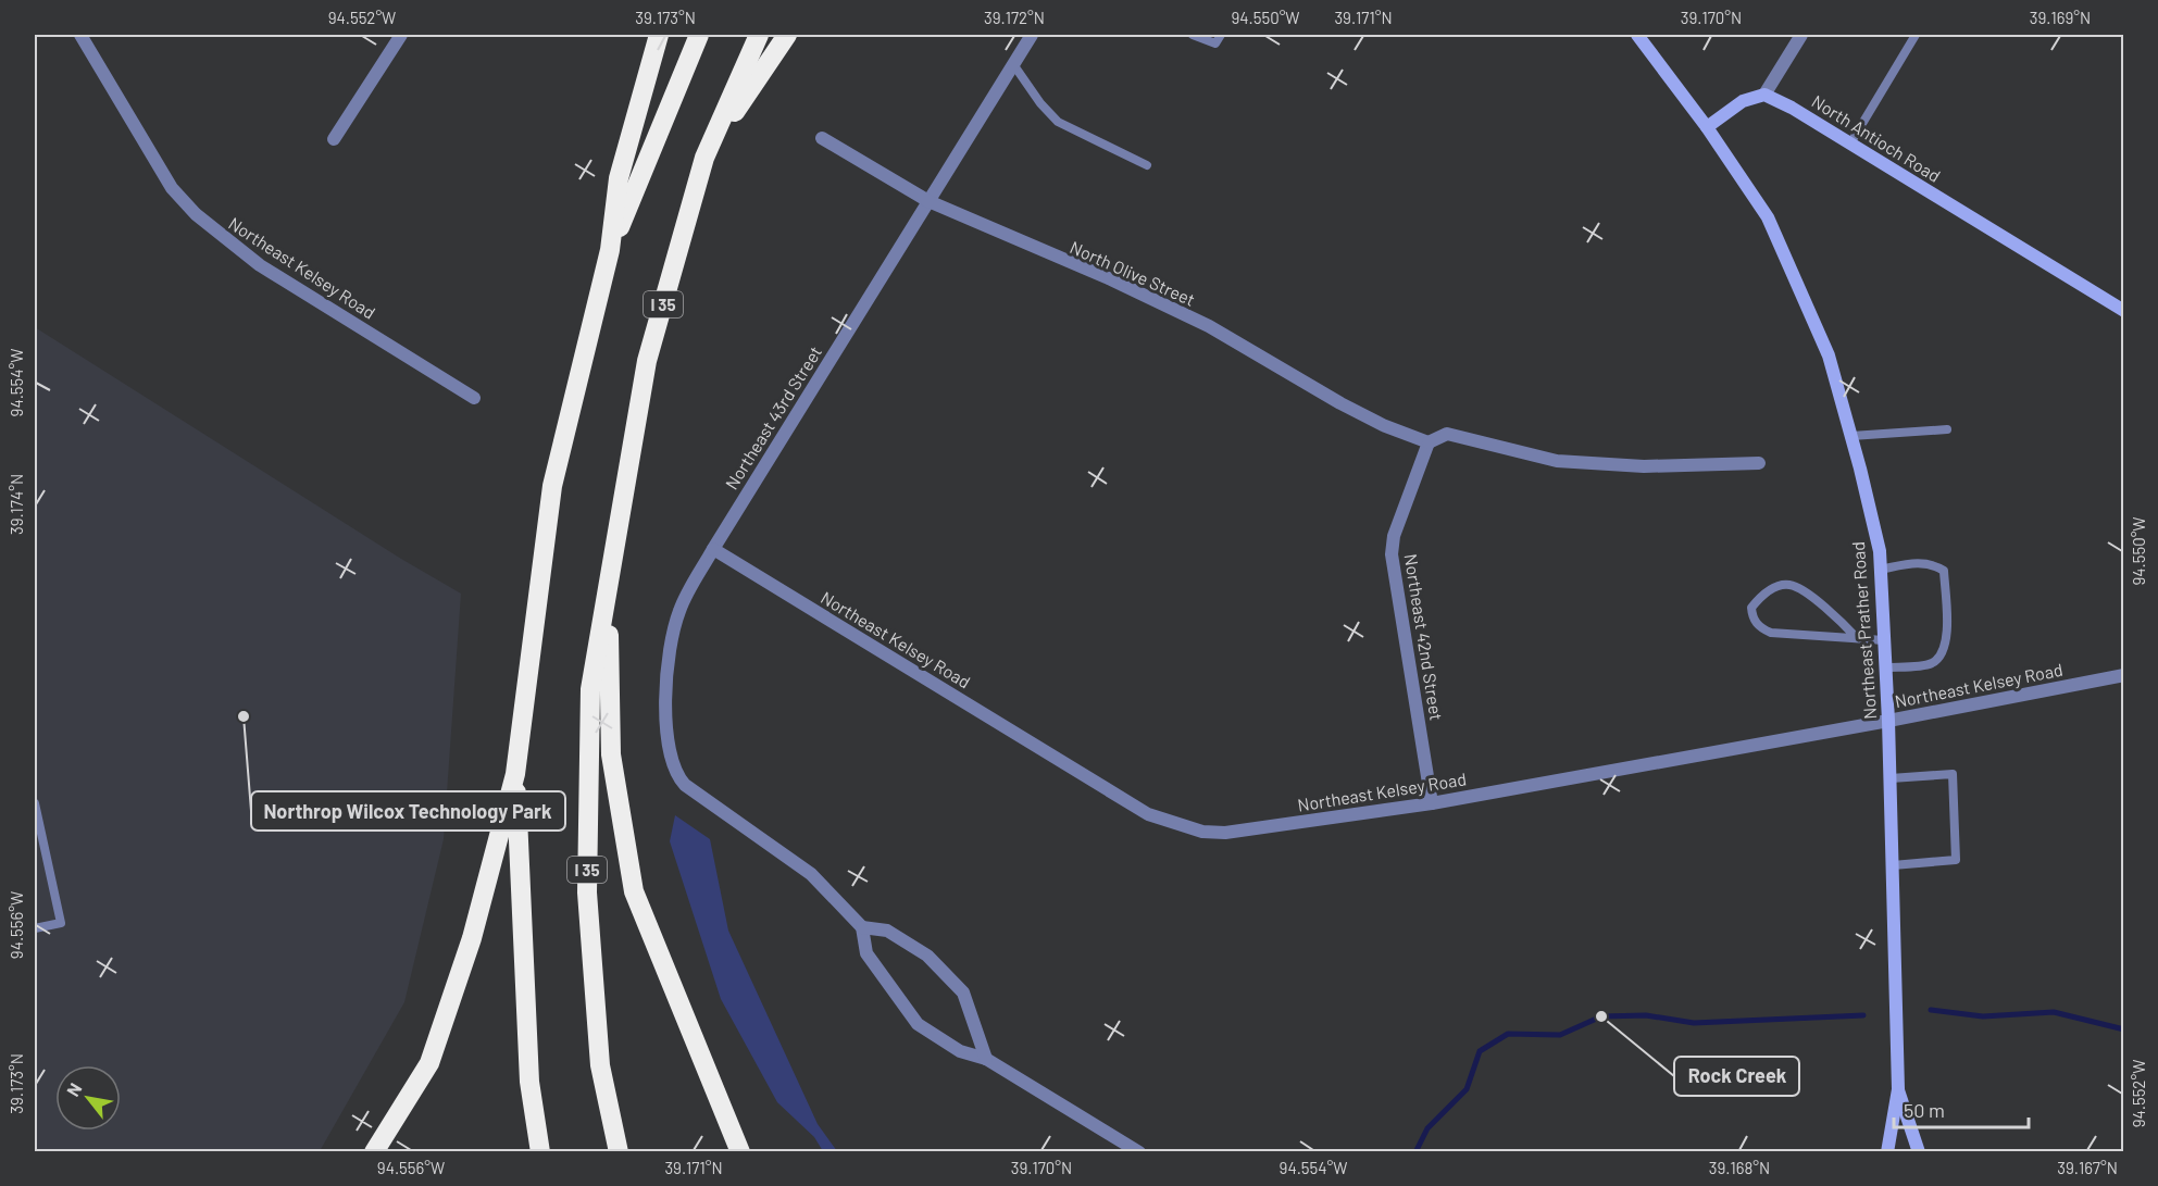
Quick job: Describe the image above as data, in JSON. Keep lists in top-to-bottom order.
{
  "streets": {
    "highway": ["I 35"],
    "main road": ["North Antioch Road", "Northeast Prather Road"],
    "street": [
      "Northeast Kelsey Road",
      "North Olive Street",
      "Northeast 43rd Street",
      "Northeast 42nd Street"
    ]
  },
  "crossings": [
    ["Northeast Kelsey Road", "Northeast 43rd Street"],
    ["Northeast Kelsey Road", "Northeast Prather Road"],
    ["Northeast Kelsey Road", "Northeast 42nd Street"],
    ["North Olive Street", "Northeast 43rd Street"],
    ["North Olive Street", "Northeast 42nd Street"]
  ],
  "places": ["Northrop Wilcox Technology Park", "Rock Creek"],
  "scale_bar": "50 m",
  "north": "top left",
  "coordinates": [
    "94.552°W",
    "39.173°N",
    "39.172°N",
    "94.550°W",
    "39.171°N",
    "39.170°N",
    "39.169°N",
    "94.554°W",
    "39.174°N",
    "94.556°W",
    "39.168°N",
    "39.167°N"
  ]
}
